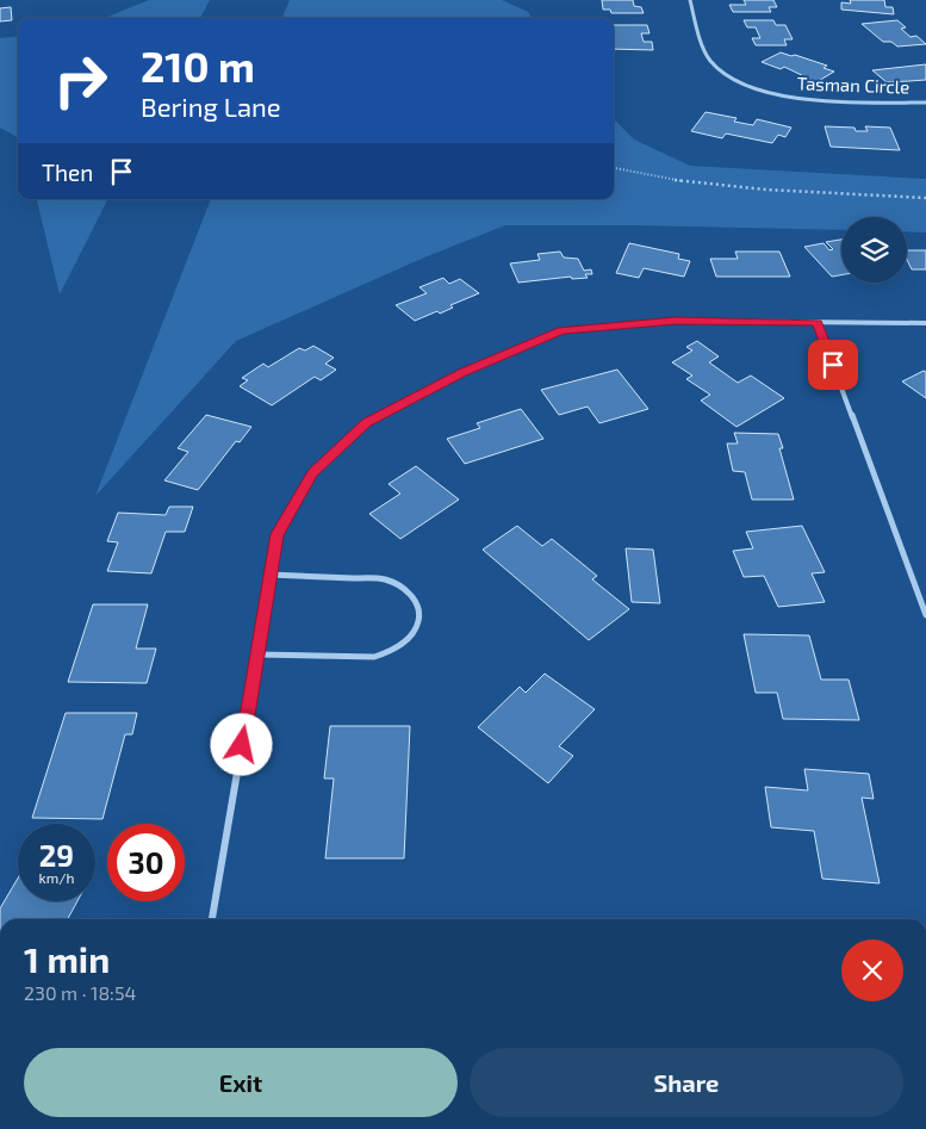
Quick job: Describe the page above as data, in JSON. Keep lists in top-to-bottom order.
{
  "streets": {
    "street": ["Tasman Circle"]
  },
  "page": {
    "turn": ["210 m", "Bering Lane"],
    "then": "Then",
    "speed": "29 km/h",
    "limit": "30",
    "heading": ["1 min", "230 m · 18:54"],
    "buttons": ["Exit", "Share"]
  }
}
